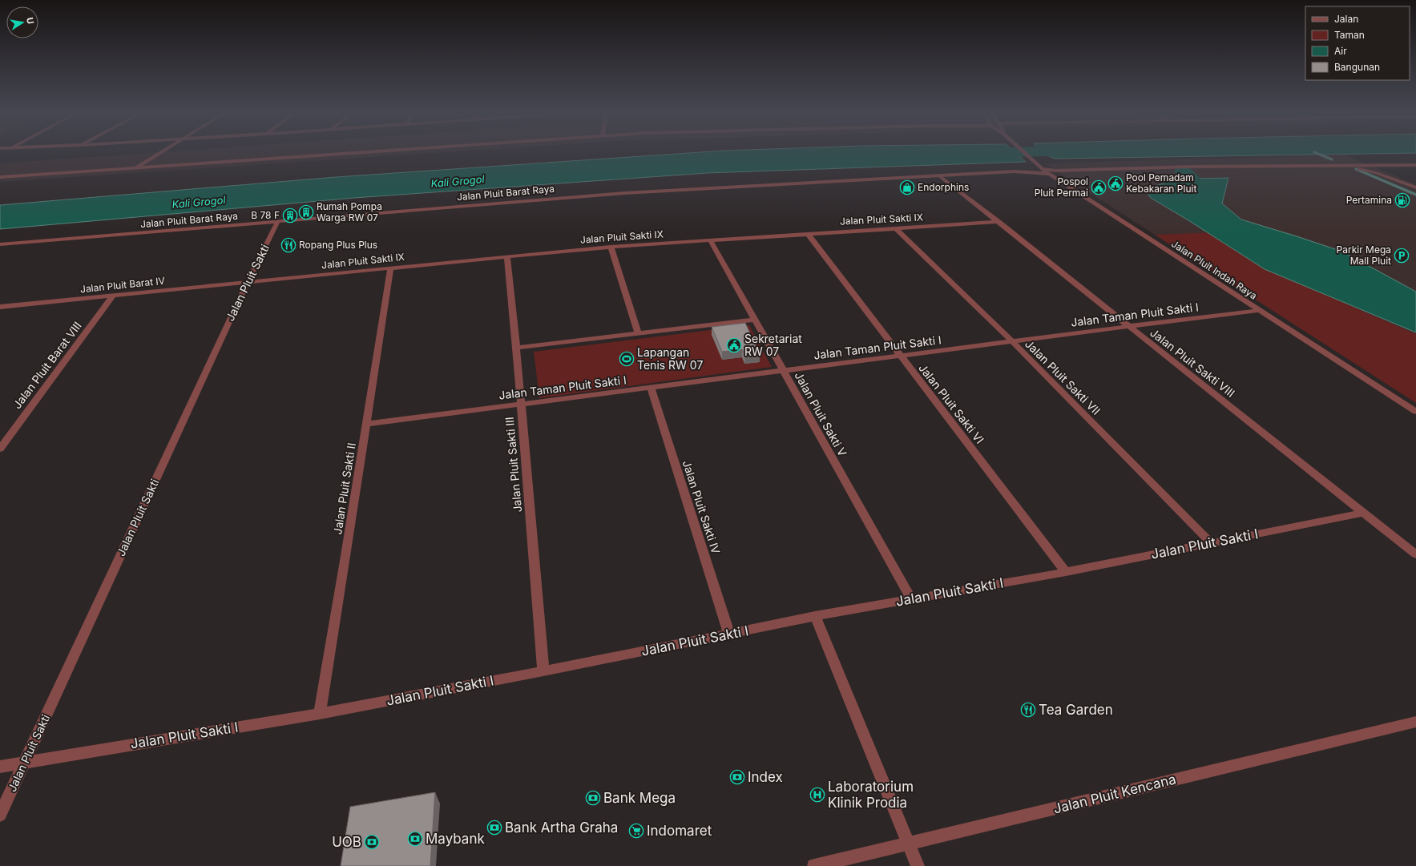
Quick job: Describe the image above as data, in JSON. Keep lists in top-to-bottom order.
{
  "streets": {
    "street": [
      "Jalan Pluit Barat Raya",
      "Jalan Pluit Sakti IX",
      "Jalan Pluit Indah Raya",
      "Jalan Pluit Sakti",
      "Jalan Pluit Barat IV",
      "Jalan Taman Pluit Sakti I",
      "Jalan Pluit Sakti VIII",
      "Jalan Pluit Barat VIII",
      "Jalan Pluit Sakti VII",
      "Jalan Pluit Sakti VI",
      "Jalan Pluit Sakti V",
      "Jalan Pluit Sakti III",
      "Jalan Pluit Sakti II",
      "Jalan Pluit Sakti IV",
      "Jalan Pluit Sakti I",
      "Jalan Pluit Kencana"
    ]
  },
  "crossings": [
    ["Jalan Pluit Barat Raya", "Jalan Pluit Indah Raya"],
    ["Jalan Pluit Barat Raya", "Jalan Pluit Sakti"],
    ["Jalan Pluit Barat Raya", "Jalan Pluit Sakti VIII"],
    ["Jalan Pluit Sakti IX", "Jalan Pluit Sakti"],
    ["Jalan Pluit Sakti IX", "Jalan Pluit Barat IV"],
    ["Jalan Pluit Sakti IX", "Jalan Pluit Sakti VIII"],
    ["Jalan Pluit Sakti IX", "Jalan Pluit Sakti VII"],
    ["Jalan Pluit Sakti IX", "Jalan Pluit Sakti VI"],
    ["Jalan Pluit Sakti IX", "Jalan Pluit Sakti V"],
    ["Jalan Pluit Sakti IX", "Jalan Pluit Sakti III"],
    ["Jalan Pluit Sakti IX", "Jalan Pluit Sakti II"],
    ["Jalan Pluit Indah Raya", "Jalan Taman Pluit Sakti I"],
    ["Jalan Pluit Sakti", "Jalan Pluit Barat IV"],
    ["Jalan Pluit Sakti", "Jalan Pluit Sakti I"],
    ["Jalan Pluit Barat IV", "Jalan Pluit Barat VIII"],
    ["Jalan Taman Pluit Sakti I", "Jalan Pluit Sakti VIII"],
    ["Jalan Taman Pluit Sakti I", "Jalan Pluit Sakti VII"],
    ["Jalan Taman Pluit Sakti I", "Jalan Pluit Sakti VI"],
    ["Jalan Taman Pluit Sakti I", "Jalan Pluit Sakti V"],
    ["Jalan Taman Pluit Sakti I", "Jalan Pluit Sakti III"],
    ["Jalan Taman Pluit Sakti I", "Jalan Pluit Sakti II"],
    ["Jalan Taman Pluit Sakti I", "Jalan Pluit Sakti IV"],
    ["Jalan Pluit Sakti VIII", "Jalan Pluit Sakti I"],
    ["Jalan Pluit Sakti VII", "Jalan Pluit Sakti I"],
    ["Jalan Pluit Sakti VI", "Jalan Pluit Sakti I"],
    ["Jalan Pluit Sakti V", "Jalan Pluit Sakti I"],
    ["Jalan Pluit Sakti III", "Jalan Pluit Sakti I"],
    ["Jalan Pluit Sakti II", "Jalan Pluit Sakti I"],
    ["Jalan Pluit Sakti IV", "Jalan Pluit Sakti I"]
  ],
  "water": ["Kali Grogol"],
  "places": {
    "public building": ["Pool Pemadam Kebakaran Pluit", "Pospol Pluit Permai", "Sekretariat RW 07"],
    "shop": ["Endorphins"],
    "fuel station": ["Pertamina"],
    "building": ["Rumah Pompa Warga RW 07", "B 78 F"],
    "restaurant": ["Ropang Plus Plus", "Tea Garden"],
    "parking": ["Parkir Mega Mall Pluit"],
    "sports": ["Lapangan Tenis RW 07"],
    "bank": [
      "Index",
      "Bank Mega",
      "Bank Artha Graha",
      "Maybank",
      "UOB"
    ],
    "hospital": ["Laboratorium Klinik Prodia"],
    "supermarket": ["Indomaret"]
  },
  "legend": [
    "Jalan",
    "Taman",
    "Air",
    "Bangunan"
  ],
  "north": "right"
}
